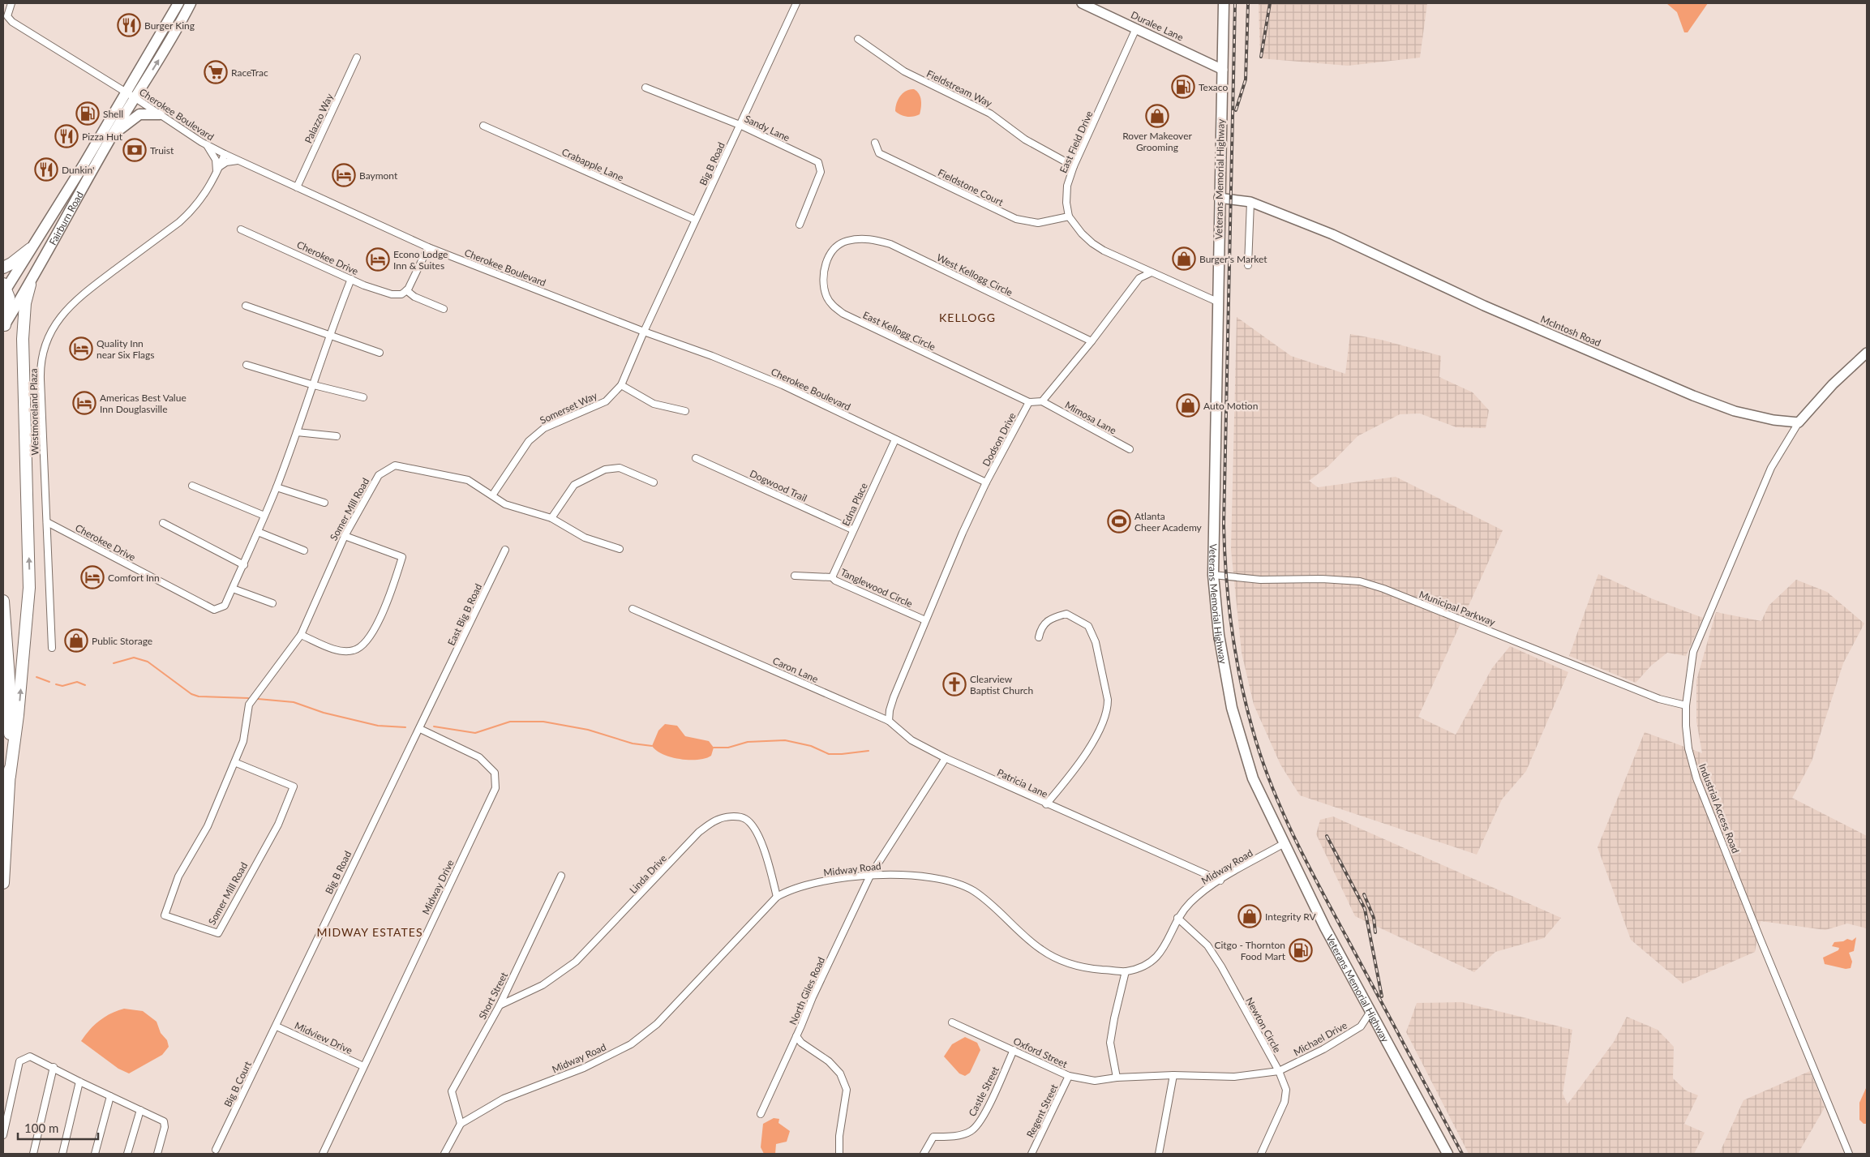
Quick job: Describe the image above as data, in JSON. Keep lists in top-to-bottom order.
{
  "streets": {
    "main road": ["Veterans Memorial Highway", "Fairburn Road"],
    "street": [
      "Duralee Lane",
      "Fieldstream Way",
      "Cherokee Boulevard",
      "Palazzo Way",
      "Sandy Lane",
      "East Field Drive",
      "Big B Road",
      "Crabapple Lane",
      "Fieldstone Court",
      "Cherokee Drive",
      "West Kellogg Circle",
      "East Kellogg Circle",
      "McIntosh Road",
      "Somerset Way",
      "Westmoreland Plaza",
      "Mimosa Lane",
      "Dodson Drive",
      "Dogwood Trail",
      "Edna Place",
      "Somer Mill Road",
      "Tanglewood Circle",
      "Municipal Parkway",
      "East Big B Road",
      "Caron Lane",
      "Patricia Lane",
      "Industrial Access Road",
      "Midway Road",
      "Linda Drive",
      "Midway Drive",
      "North Giles Road",
      "Short Street",
      "Newton Circle",
      "Midview Drive",
      "Michael Drive",
      "Oxford Street",
      "Big B Court",
      "Castle Street",
      "Regent Street"
    ]
  },
  "crossings": [
    ["Duralee Lane", "East Field Drive"],
    ["Duralee Lane", "Veterans Memorial Highway"],
    ["Fieldstream Way", "East Field Drive"],
    ["Cherokee Boulevard", "Palazzo Way"],
    ["Cherokee Boulevard", "Big B Road"],
    ["Cherokee Boulevard", "Fairburn Road"],
    ["Cherokee Boulevard", "Somerset Way"],
    ["Cherokee Boulevard", "Westmoreland Plaza"],
    ["Cherokee Boulevard", "Dodson Drive"],
    ["Cherokee Boulevard", "Edna Place"],
    ["Sandy Lane", "Big B Road"],
    ["East Field Drive", "Fieldstone Court"],
    ["Big B Road", "Crabapple Lane"],
    ["Big B Road", "Somerset Way"],
    ["Big B Road", "East Big B Road"],
    ["Big B Road", "Midway Drive"],
    ["Big B Road", "Midview Drive"],
    ["Big B Road", "Big B Court"],
    ["Veterans Memorial Highway", "McIntosh Road"],
    ["Veterans Memorial Highway", "Municipal Parkway"],
    ["Veterans Memorial Highway", "Midway Road"],
    ["Veterans Memorial Highway", "Michael Drive"],
    ["Cherokee Drive", "Westmoreland Plaza"],
    ["West Kellogg Circle", "East Kellogg Circle"],
    ["East Kellogg Circle", "Dodson Drive"],
    ["McIntosh Road", "Industrial Access Road"],
    ["Somerset Way", "Somer Mill Road"],
    ["Dodson Drive", "Tanglewood Circle"],
    ["Dodson Drive", "Caron Lane"],
    ["Dogwood Trail", "Edna Place"],
    ["Edna Place", "Tanglewood Circle"],
    ["Municipal Parkway", "Industrial Access Road"],
    ["East Big B Road", "Midway Drive"],
    ["Caron Lane", "Patricia Lane"],
    ["Patricia Lane", "Midway Road"],
    ["Midway Road", "Linda Drive"],
    ["Midway Road", "North Giles Road"],
    ["Midway Road", "Short Street"],
    ["Midway Road", "Newton Circle"],
    ["Linda Drive", "Short Street"],
    ["Midway Drive", "Midview Drive"],
    ["Newton Circle", "Michael Drive"],
    ["Midview Drive", "Big B Court"],
    ["Michael Drive", "Oxford Street"],
    ["Oxford Street", "Castle Street"],
    ["Oxford Street", "Regent Street"]
  ],
  "districts": ["KELLOGG", "MIDWAY ESTATES"],
  "places": {
    "restaurant": ["Burger King", "Pizza Hut", "Dunkin'"],
    "supermarket": ["RaceTrac"],
    "fuel station": ["Texaco", "Shell", "Citgo - Thornton Food Mart"],
    "shop": [
      "Rover Makeover Grooming",
      "Burger's Market",
      "Auto Motion",
      "Public Storage",
      "Integrity RV"
    ],
    "bank": ["Truist"],
    "hotel": [
      "Baymont",
      "Econo Lodge Inn & Suites",
      "Quality Inn near Six Flags",
      "Americas Best Value Inn Douglasville",
      "Comfort Inn"
    ],
    "sports": ["Atlanta Cheer Academy"],
    "church": ["Clearview Baptist Church"]
  },
  "scale_bar": "100 m"
}
